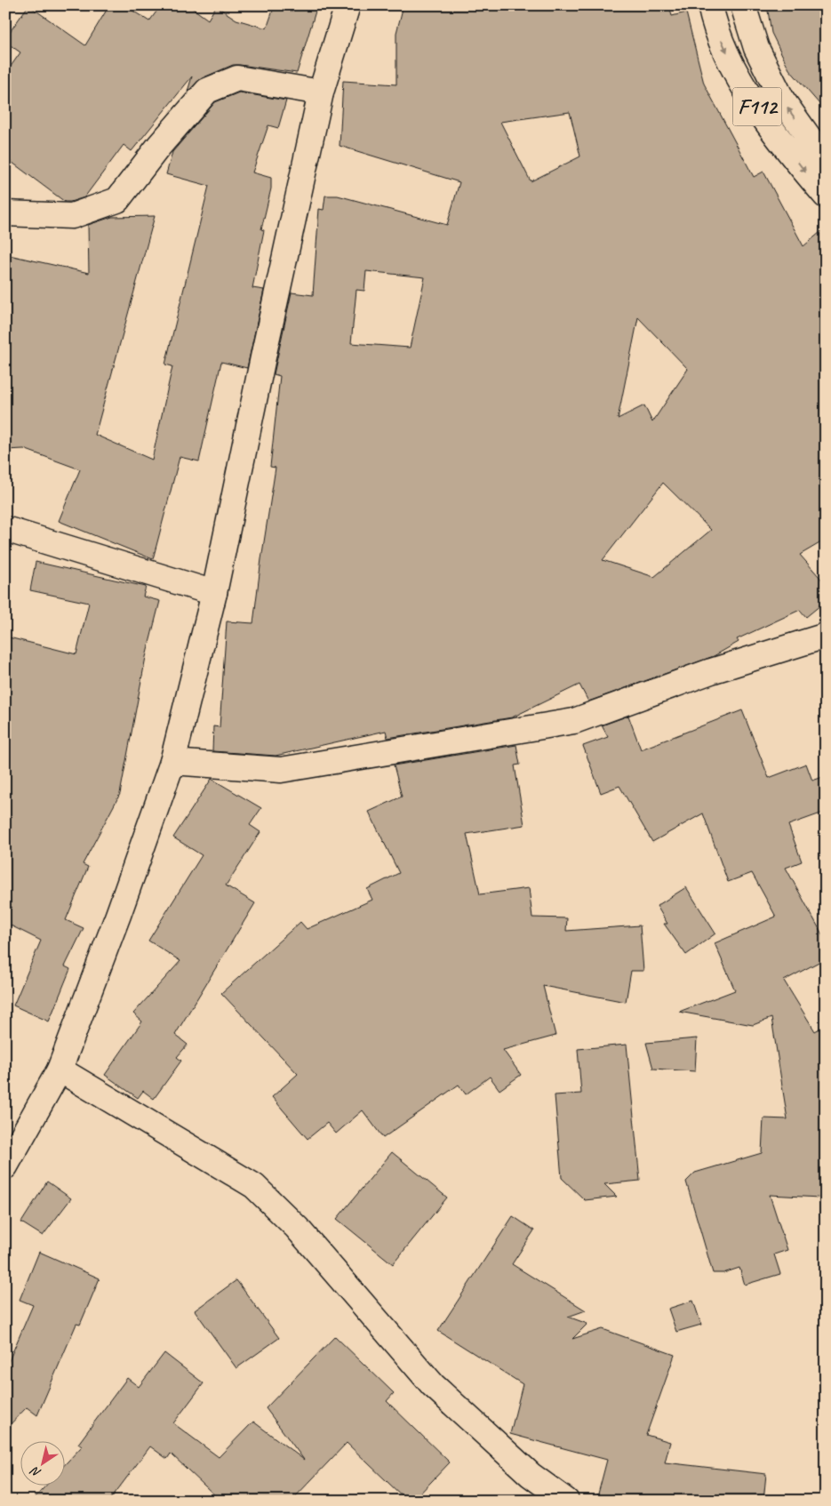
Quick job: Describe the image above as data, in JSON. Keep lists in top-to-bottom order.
{
  "streets": {
    "street": ["F112"]
  },
  "north": "bottom left"
}
